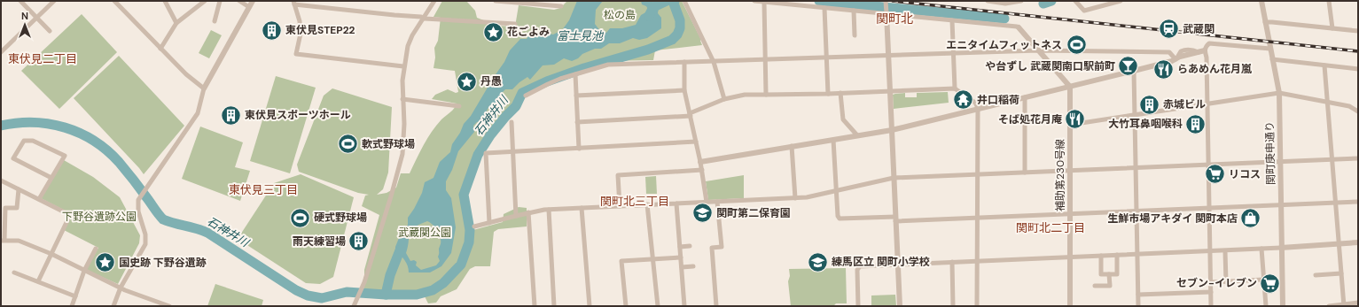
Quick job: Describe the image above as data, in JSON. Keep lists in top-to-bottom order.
{
  "streets": {
    "street": ["関町庚申通り", "補助第230号線"]
  },
  "districts": [
    "関町北",
    "東伏見二丁目",
    "東伏見三丁目",
    "関町北三丁目",
    "関町北二丁目"
  ],
  "water": ["富士見池", "石神井川"],
  "parks": ["松の島", "下野谷遺跡公園", "武蔵関公園"],
  "places": {
    "station": ["武蔵関"],
    "building": [
      "東伏見STEP22",
      "赤城ビル",
      "東伏見スポーツホール",
      "大竹耳鼻咽喉科",
      "雨天練習場"
    ],
    "place": ["花ごよみ", "丹愚", "国史跡 下野谷遺跡"],
    "sports": ["エニタイムフィットネス", "軟式野球場", "硬式野球場"],
    "bar": ["や台ずし 武蔵関南口駅前町"],
    "restaurant": ["らあめん花月嵐", "そば処花月庵"],
    "temple": ["井口稲荷"],
    "supermarket": ["リコス", "セブン-イレブン"],
    "school or university": ["関町第二保育園", "練馬区立 関町小学校"],
    "shop": ["生鮮市場アキダイ 関町本店"]
  },
  "north": "top"
}
